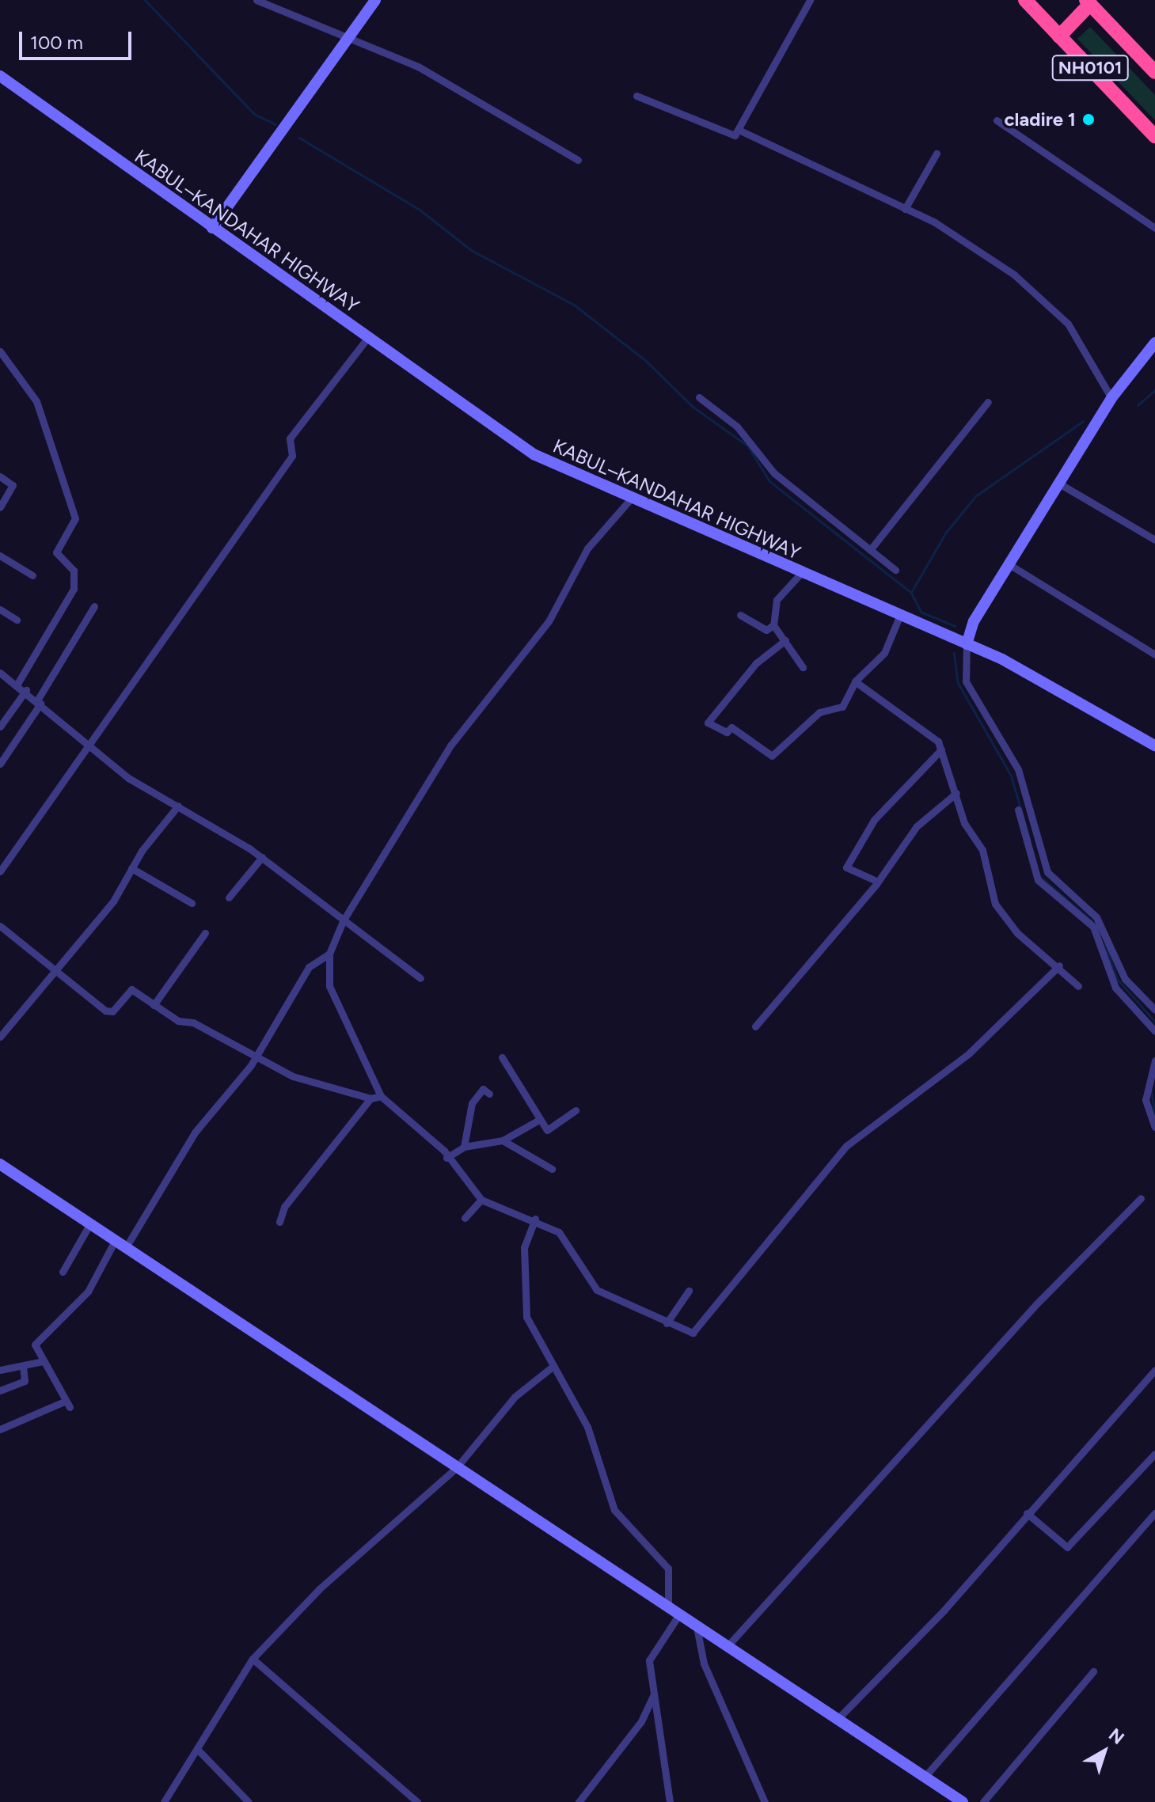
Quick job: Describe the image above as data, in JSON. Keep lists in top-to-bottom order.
{
  "streets": {
    "highway": ["NH0101"],
    "main road": ["KABUL–KANDAHAR HIGHWAY"]
  },
  "places": ["cladire 1"],
  "scale_bar": "100 m",
  "north": "top right"
}
